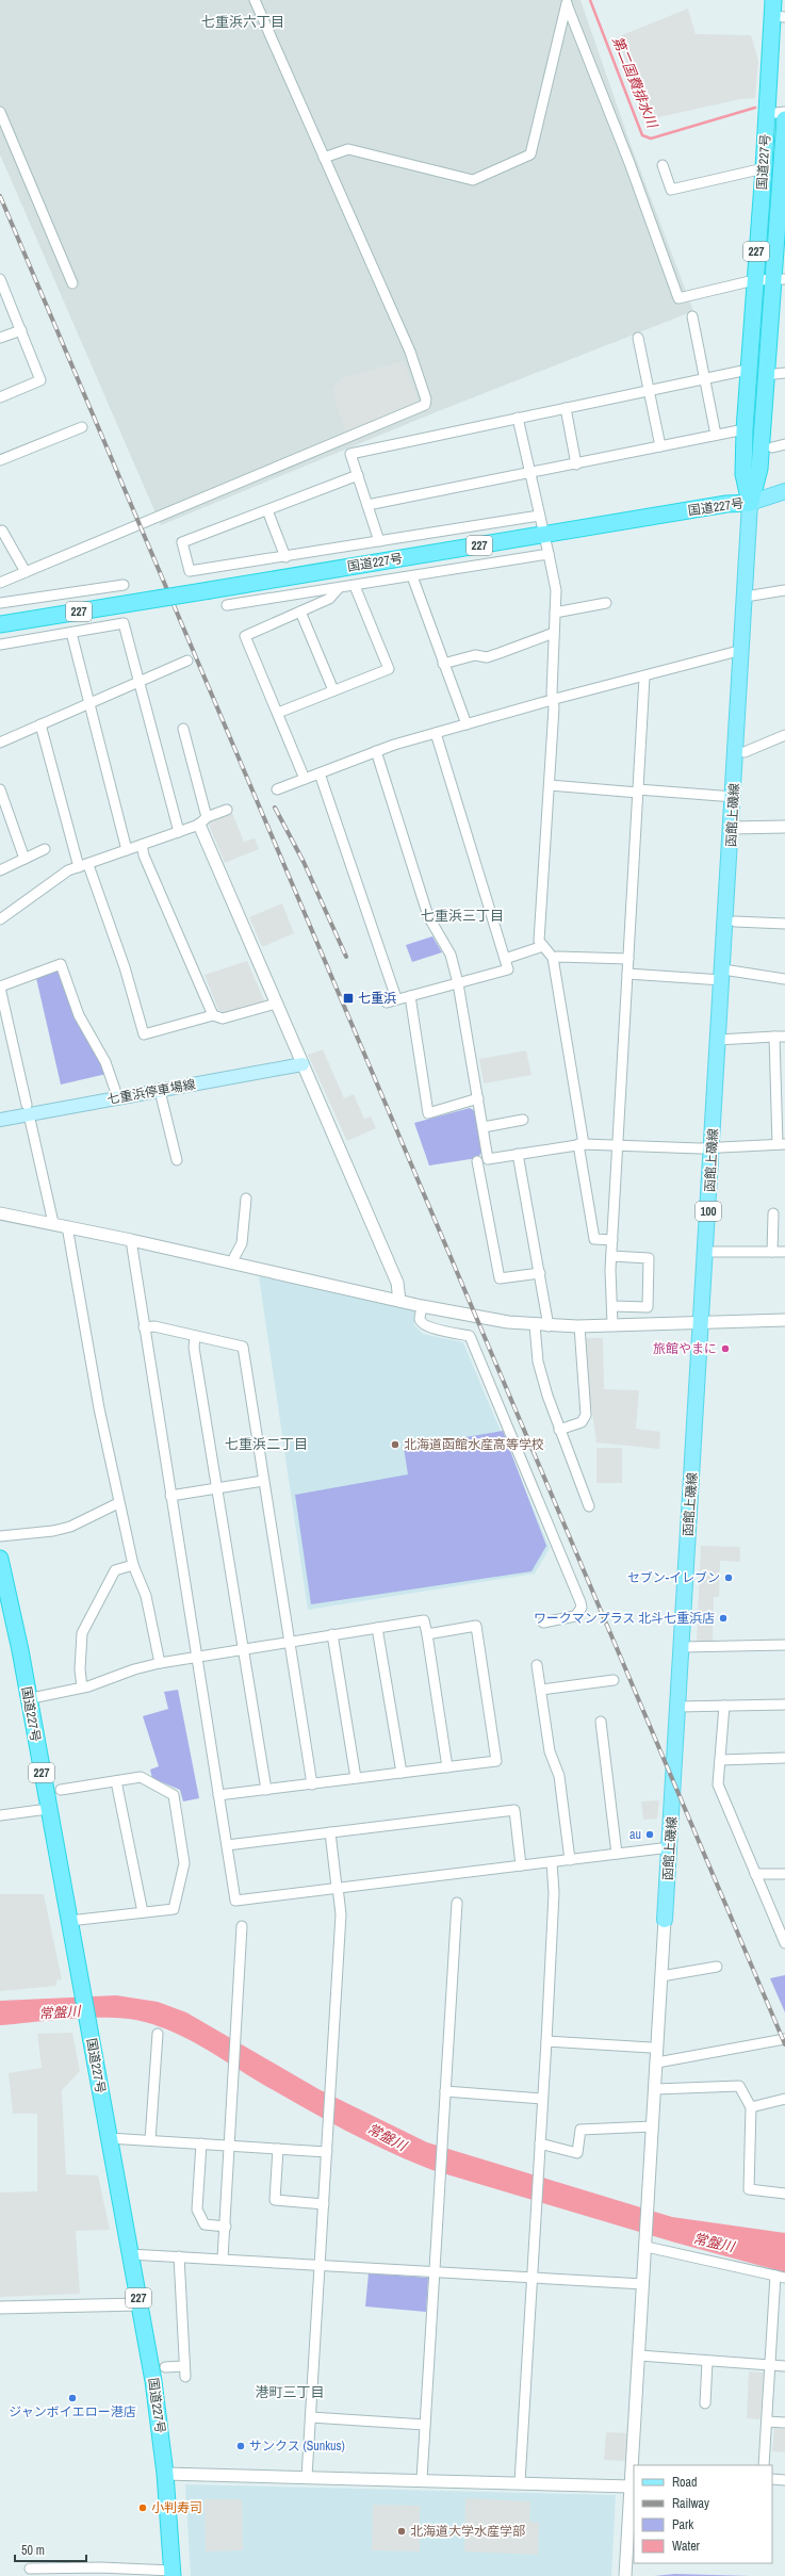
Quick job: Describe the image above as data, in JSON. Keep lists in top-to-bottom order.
{
  "streets": {
    "highway": ["国道227号", "227"],
    "main road": ["函館上磯線", "七重浜停車場線", "100"]
  },
  "crossings": [
    ["国道227号", "函館上磯線"]
  ],
  "districts": [
    "七重浜六丁目",
    "七重浜三丁目",
    "七重浜二丁目",
    "港町三丁目"
  ],
  "water": ["第二国費排水川", "常盤川"],
  "places": {
    "transit": ["七重浜"],
    "other": [
      "旅館やまに",
      "北海道函館水産高等学校",
      "セブン-イレブン",
      "ワークマンプラス 北斗七重浜店",
      "au",
      "ジャンボイエロー港店",
      "サンクス (Sunkus)",
      "小判寿司",
      "北海道大学水産学部"
    ]
  },
  "legend": [
    "Road",
    "Railway",
    "Park",
    "Water"
  ],
  "scale_bar": "50 m"
}
